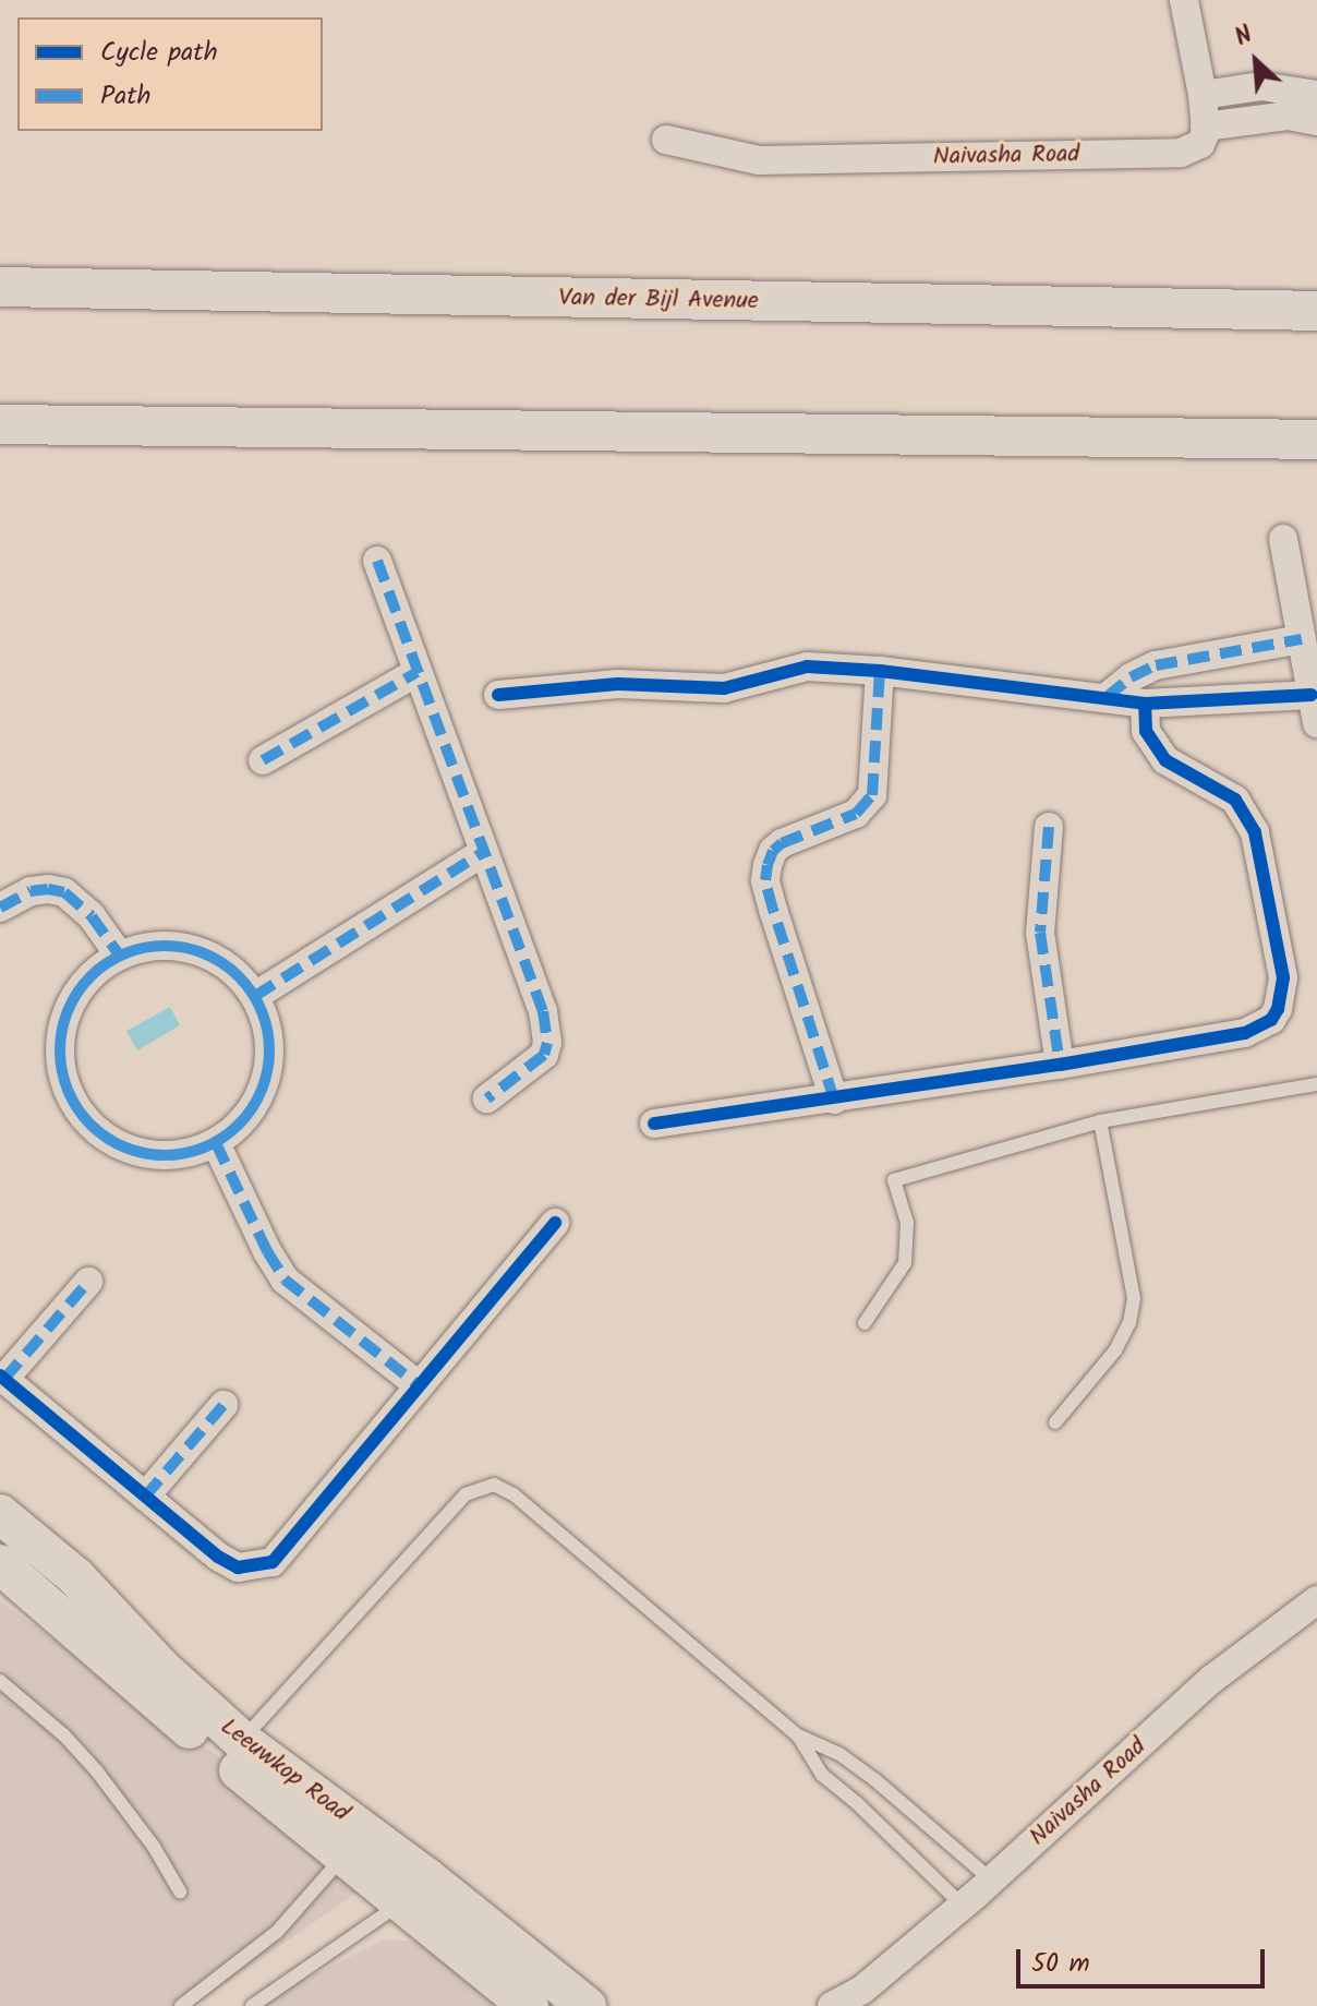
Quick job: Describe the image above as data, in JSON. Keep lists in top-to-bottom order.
{
  "streets": {
    "main road": ["Van der Bijl Avenue", "Leeuwkop Road"],
    "street": ["Naivasha Road"]
  },
  "legend": ["Cycle path", "Path"],
  "scale_bar": "50 m",
  "north": "top left"
}
